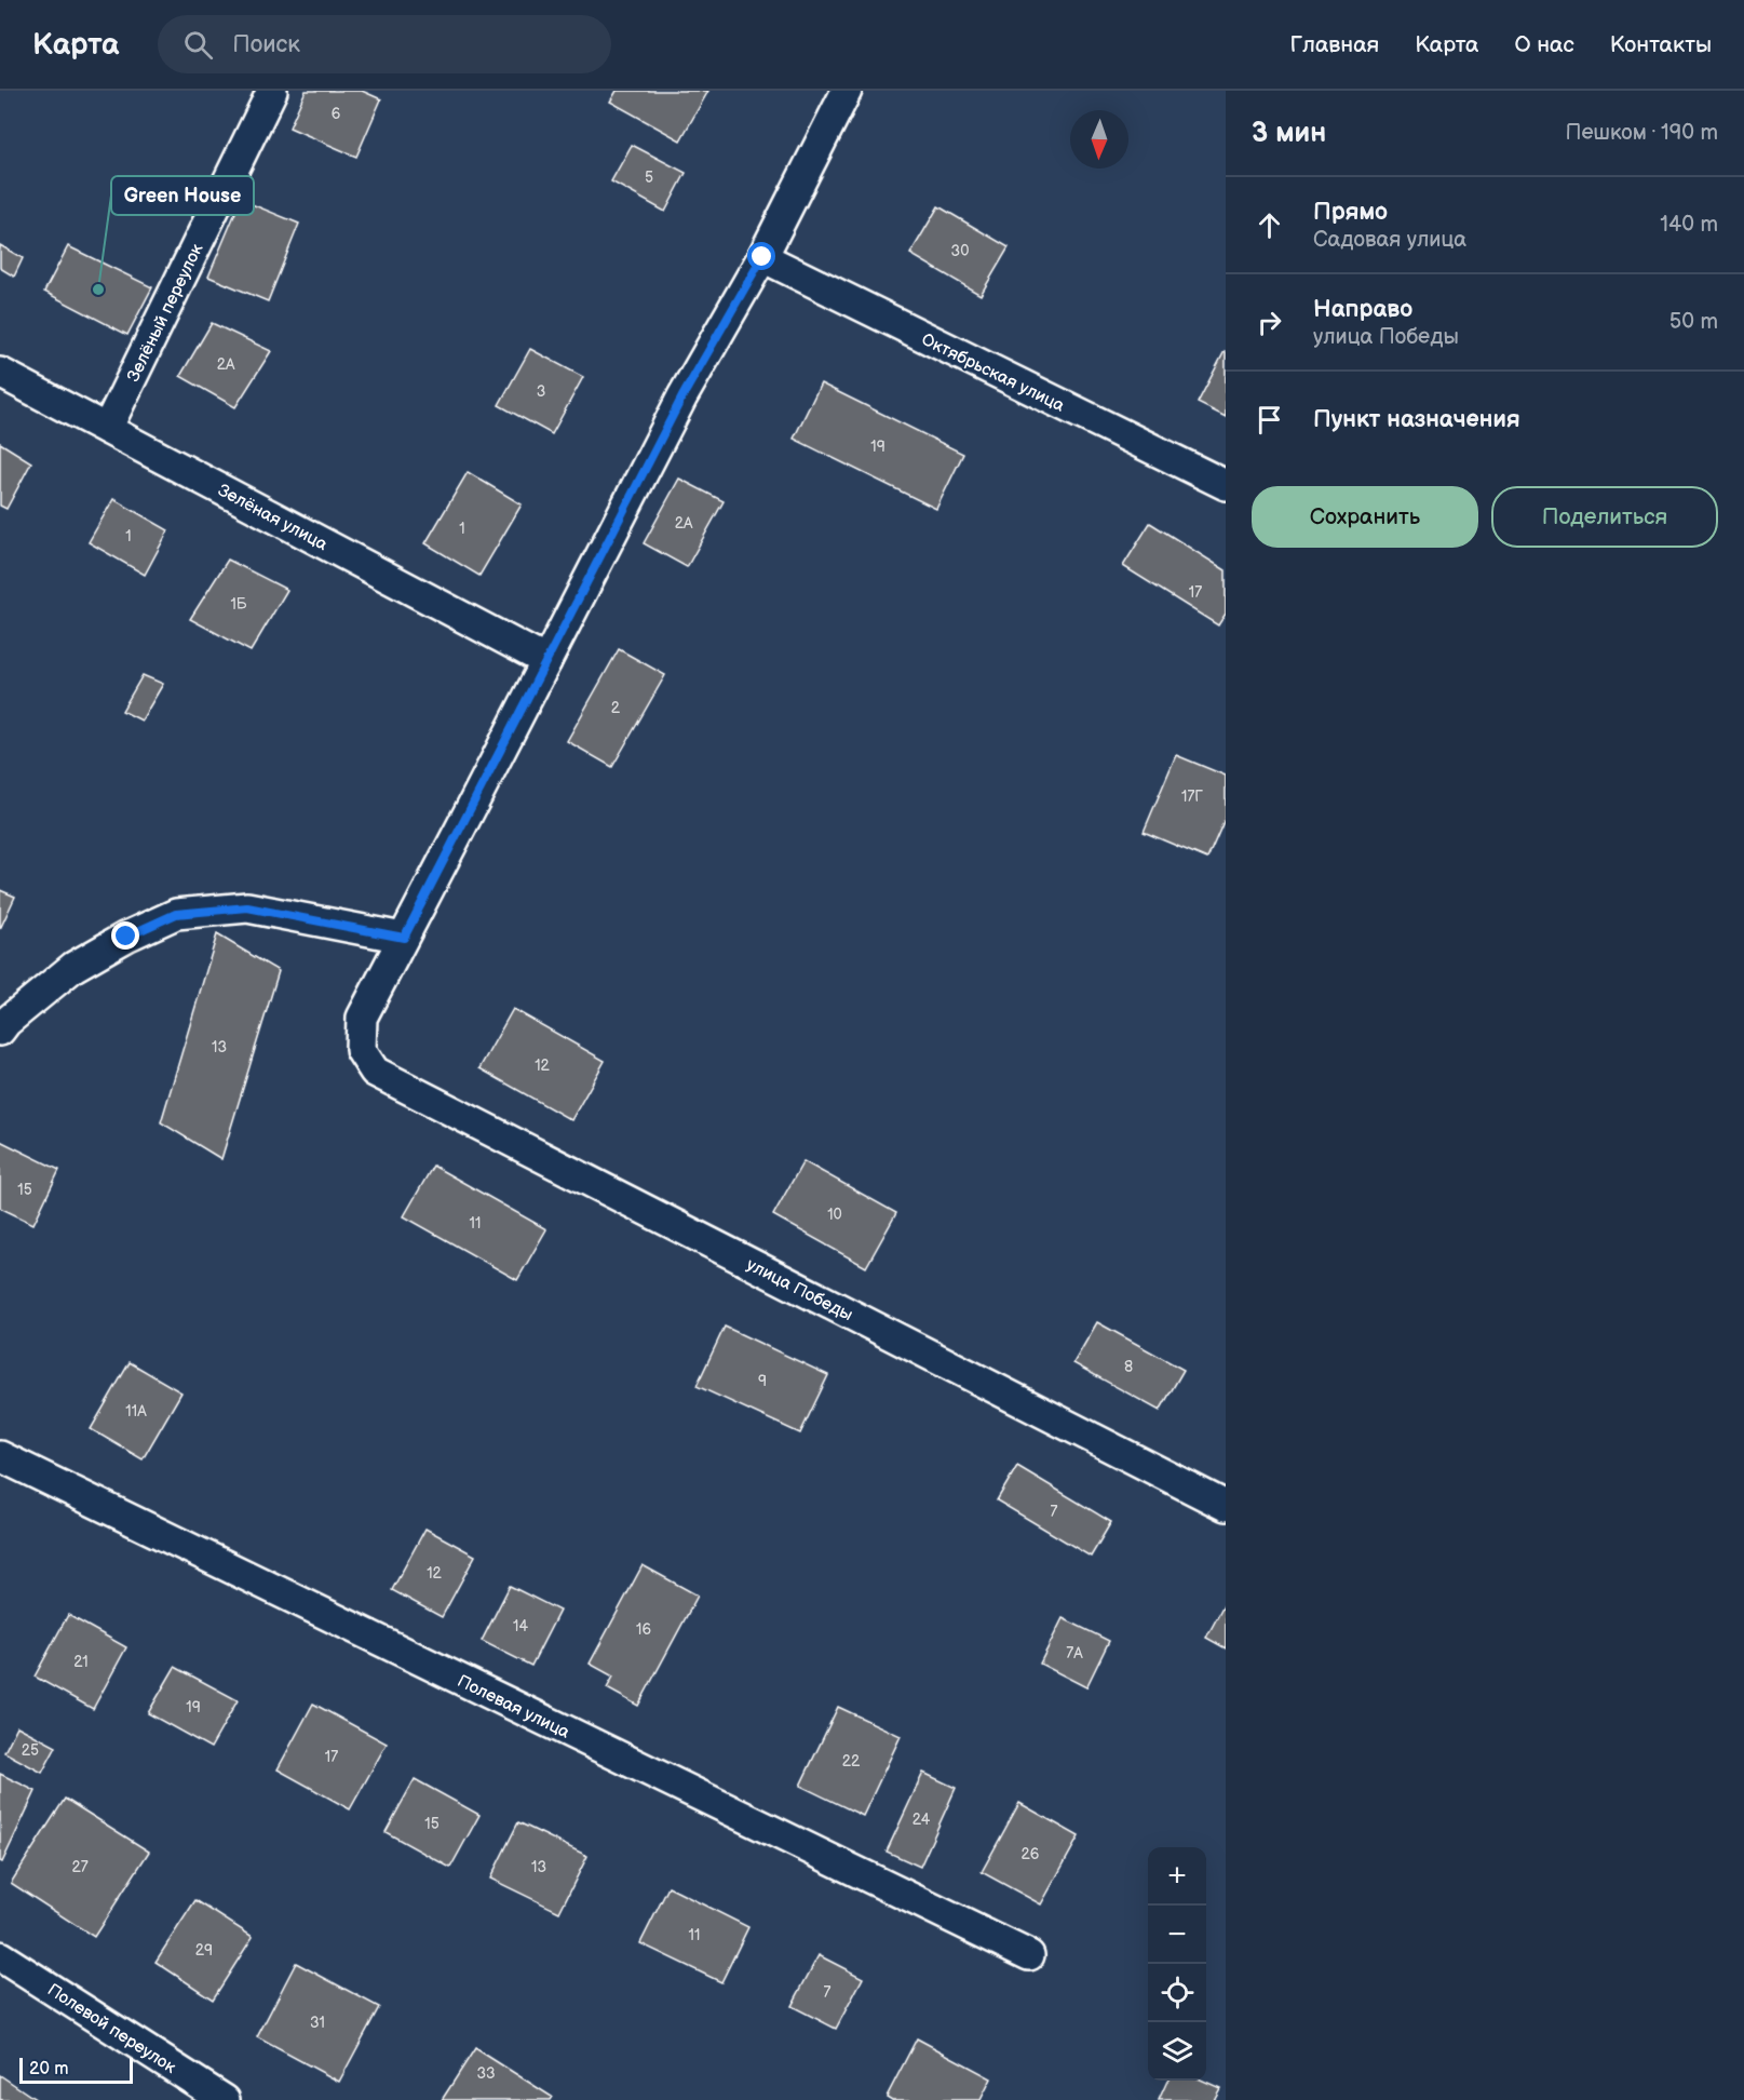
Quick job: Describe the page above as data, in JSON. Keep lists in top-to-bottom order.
{
  "streets": {
    "street": [
      "Зелёный переулок",
      "Октябрьская улица",
      "Зелёная улица",
      "улица Победы",
      "Полевая улица",
      "Полевой переулок"
    ]
  },
  "crossings": [
    ["Зелёный переулок", "Зелёная улица"]
  ],
  "places": ["Green House"],
  "house_numbers": [
    "6",
    "5",
    "30",
    "2А",
    "3",
    "19",
    "2А",
    "1",
    "1",
    "17",
    "1Б",
    "2",
    "17Г",
    "13",
    "12",
    "15",
    "10",
    "11",
    "8",
    "9",
    "11А",
    "7",
    "12",
    "14",
    "16",
    "7А",
    "21",
    "19",
    "25",
    "17",
    "22",
    "24",
    "15",
    "26",
    "27",
    "13",
    "11",
    "29",
    "7",
    "31",
    "33"
  ],
  "scale_bar": "20 m",
  "north": "bottom",
  "page": {
    "header": "Карта",
    "search": "Поиск",
    "nav": [
      "Главная",
      "Карта",
      "О нас",
      "Контакты"
    ],
    "heading": ["3 мин", "Пешком · 190 m"],
    "list": [
      ["Прямо", "Садовая улица", "140 m"],
      ["Направо", "улица Победы", "50 m"],
      "Пункт назначения"
    ],
    "buttons": ["Сохранить", "Поделиться"],
    "map_buttons": ["+", "−"],
    "scale": "20 m"
  }
}
